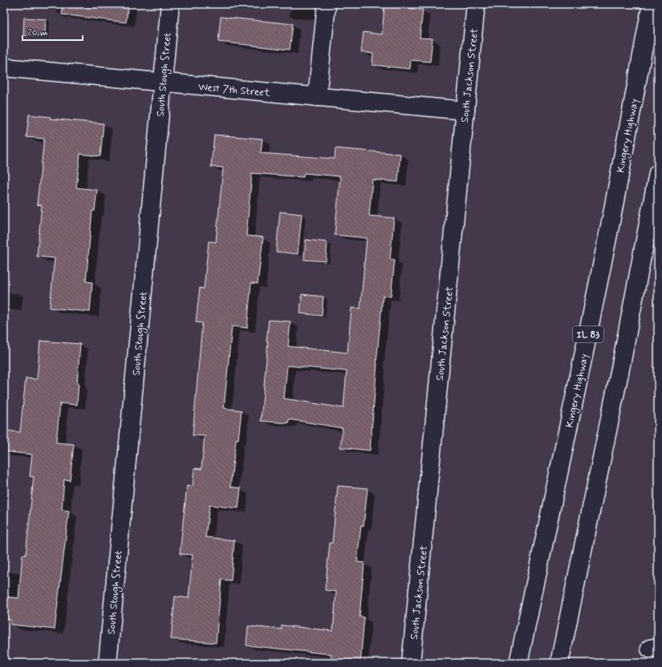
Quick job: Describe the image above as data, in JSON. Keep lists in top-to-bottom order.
{
  "streets": {
    "main road": [
      "South Stough Street",
      "South Jackson Street",
      "West 7th Street",
      "Kingery Highway",
      "IL 83"
    ]
  },
  "crossings": [
    ["South Stough Street", "West 7th Street"],
    ["South Jackson Street", "West 7th Street"]
  ],
  "scale_bar": "20 m"
}
